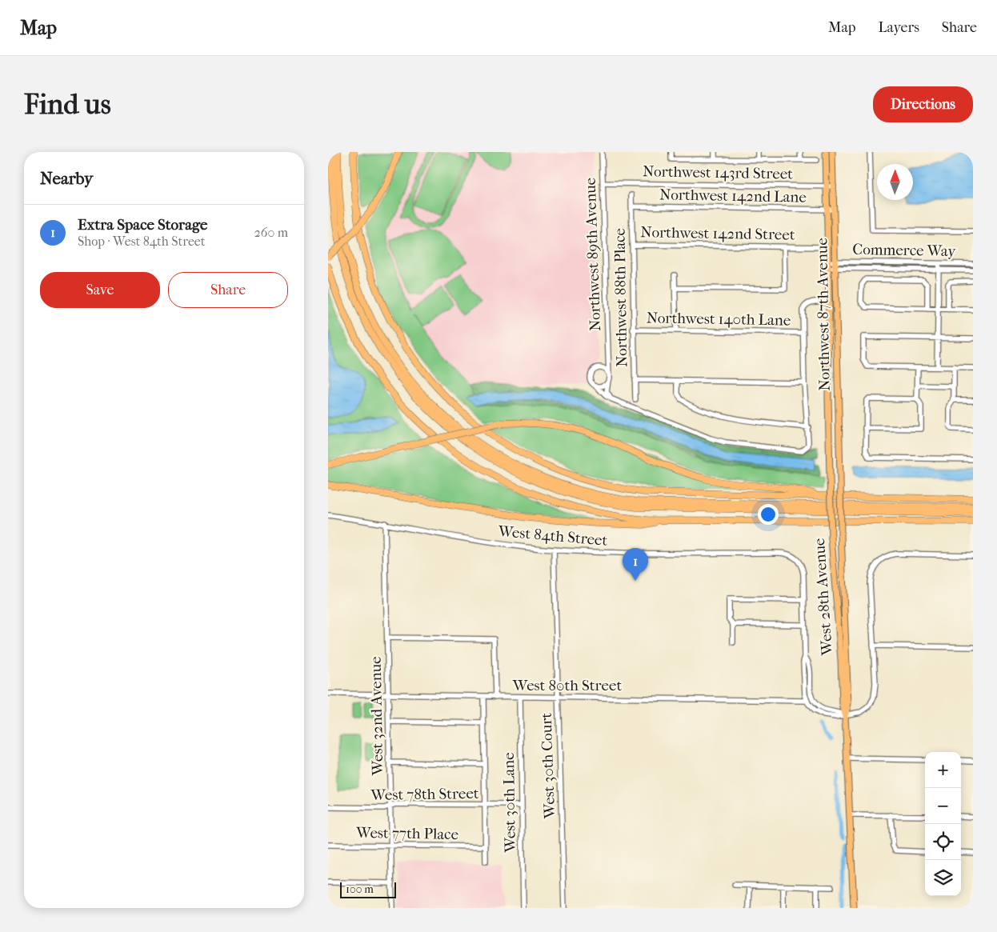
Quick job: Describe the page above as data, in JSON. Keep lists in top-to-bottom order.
{
  "streets": {
    "main road": ["Northwest 87th Avenue", "West 28th Avenue"],
    "street": [
      "Northwest 143rd Street",
      "Northwest 142nd Lane",
      "Northwest 142nd Street",
      "Commerce Way",
      "Northwest 89th Avenue",
      "Northwest 88th Place",
      "Northwest 140th Lane",
      "West 84th Street",
      "West 80th Street",
      "West 32nd Avenue",
      "West 30th Court",
      "West 78th Street",
      "West 30th Lane",
      "West 77th Place"
    ]
  },
  "crossings": [
    ["Northwest 143rd Street", "Northwest 89th Avenue"],
    ["Northwest 143rd Street", "Northwest 87th Avenue"],
    ["Northwest 142nd Lane", "Northwest 88th Place"],
    ["Northwest 142nd Lane", "Northwest 87th Avenue"],
    ["Northwest 142nd Street", "Northwest 88th Place"],
    ["Northwest 142nd Street", "Northwest 87th Avenue"],
    ["Commerce Way", "Northwest 87th Avenue"],
    ["Northwest 88th Place", "Northwest 140th Lane"],
    ["Northwest 87th Avenue", "West 28th Avenue"],
    ["West 84th Street", "West 32nd Avenue"],
    ["West 84th Street", "West 30th Court"],
    ["West 80th Street", "West 32nd Avenue"],
    ["West 80th Street", "West 30th Court"],
    ["West 80th Street", "West 30th Lane"],
    ["West 32nd Avenue", "West 78th Street"],
    ["West 32nd Avenue", "West 77th Place"],
    ["West 78th Street", "West 30th Lane"]
  ],
  "scale_bar": "100 m",
  "north": "top",
  "page": {
    "header": "Map",
    "nav": ["Map", "Layers", "Share"],
    "buttons": [
      "Directions",
      ["Save", "Share"]
    ],
    "title": "Find us",
    "heading": "Nearby",
    "list": [
      {
        "mark": "1",
        "name": "Extra Space Storage",
        "note": "Shop · West 84th Street",
        "value": "260 m"
      }
    ],
    "pins": "1",
    "map_buttons": ["+", "−"],
    "scale": "100 m"
  }
}
